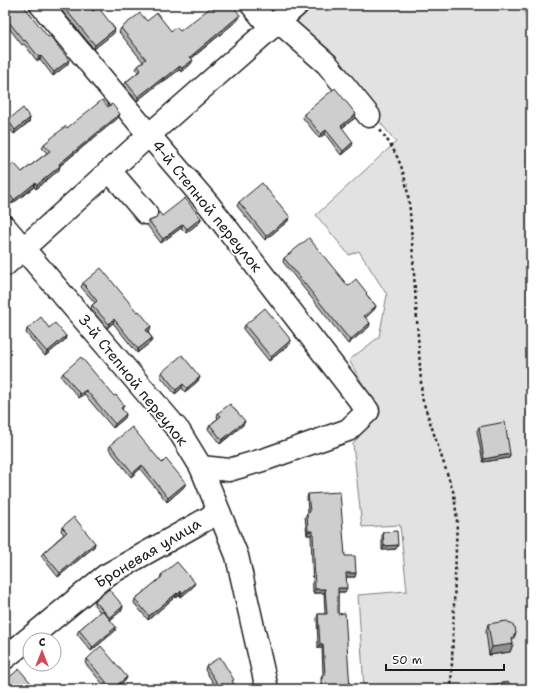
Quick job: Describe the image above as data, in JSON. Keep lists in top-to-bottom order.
{
  "streets": {
    "street": ["4-й Степной переулок", "3-й Степной переулок", "Броневая улица"]
  },
  "crossings": [
    ["4-й Степной переулок", "3-й Степной переулок"],
    ["3-й Степной переулок", "Броневая улица"]
  ],
  "scale_bar": "50 m",
  "north": "top"
}
